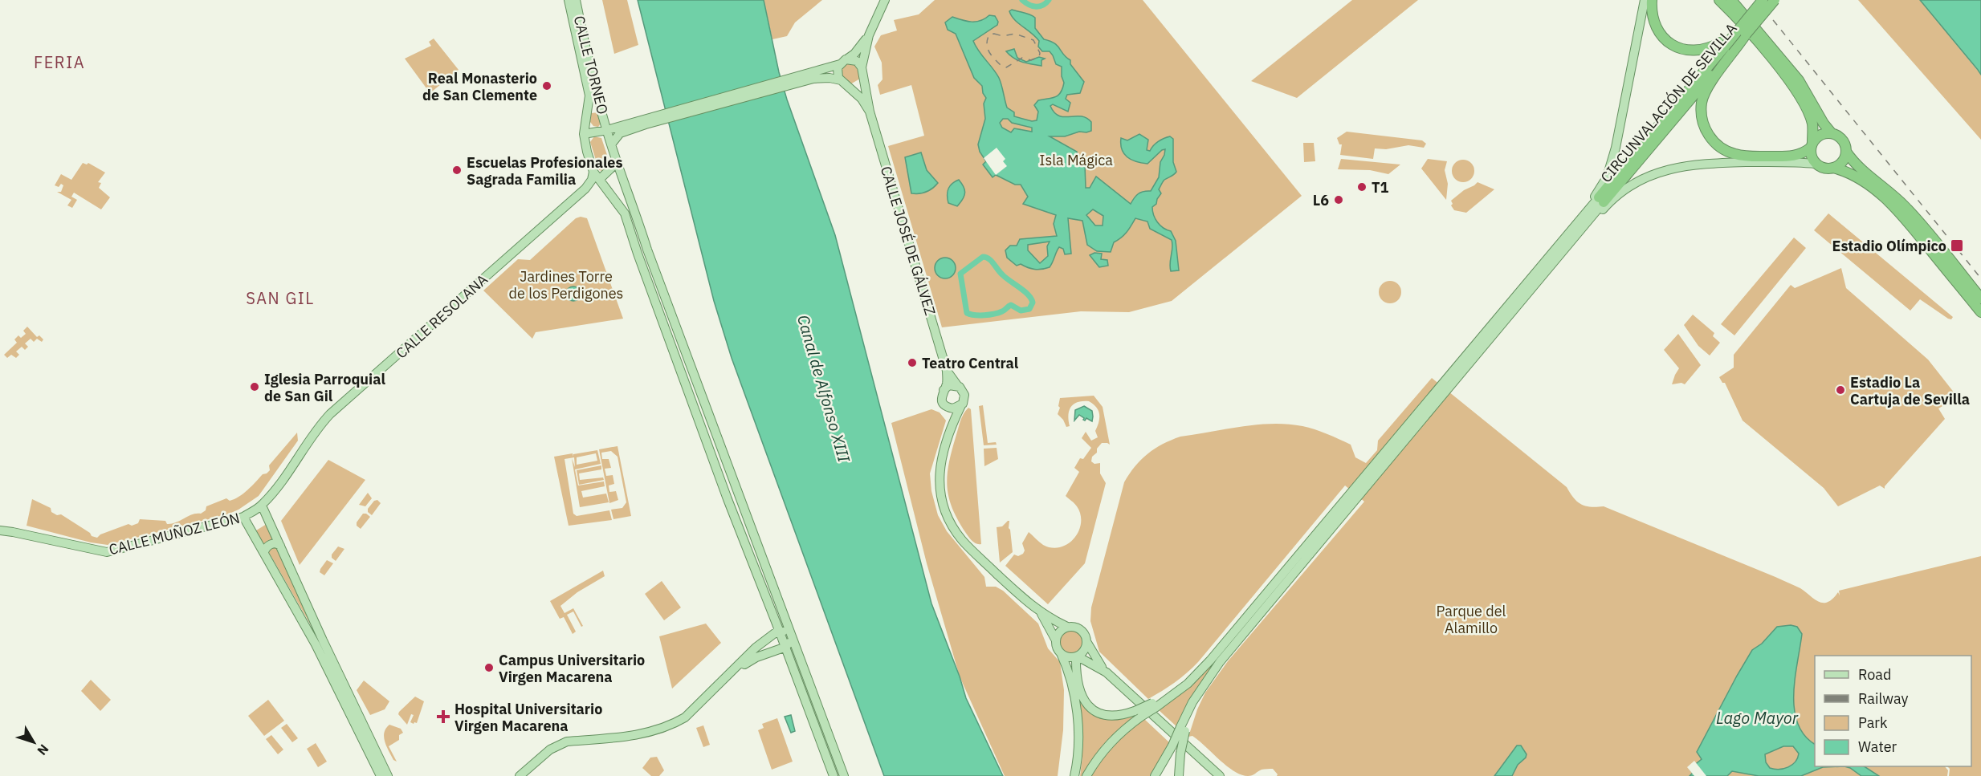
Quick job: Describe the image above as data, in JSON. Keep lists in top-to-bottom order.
{
  "streets": {
    "highway": ["CIRCUNVALACIÓN DE SEVILLA"],
    "main road": [
      "CALLE TORNEO",
      "CALLE JOSÉ DE GÁLVEZ",
      "CALLE RESOLANA",
      "CALLE MUÑOZ LEÓN"
    ]
  },
  "crossings": [
    ["CALLE RESOLANA", "CALLE MUÑOZ LEÓN"]
  ],
  "districts": ["FERIA", "SAN GIL"],
  "water": ["Canal de Alfonso XIII", "Lago Mayor"],
  "parks": ["Isla Mágica", "Jardines Torre de los Perdigones", "Parque del Alamillo"],
  "places": {
    "other": [
      "Real Monasterio de San Clemente",
      "Escuelas Profesionales Sagrada Familia",
      "T1",
      "L6",
      "Teatro Central",
      "Iglesia Parroquial de San Gil",
      "Estadio La Cartuja de Sevilla",
      "Campus Universitario Virgen Macarena"
    ],
    "transit": ["Estadio Olímpico"],
    "health": ["Hospital Universitario Virgen Macarena"]
  },
  "legend": [
    "Road",
    "Railway",
    "Park",
    "Water"
  ],
  "north": "bottom right"
}
